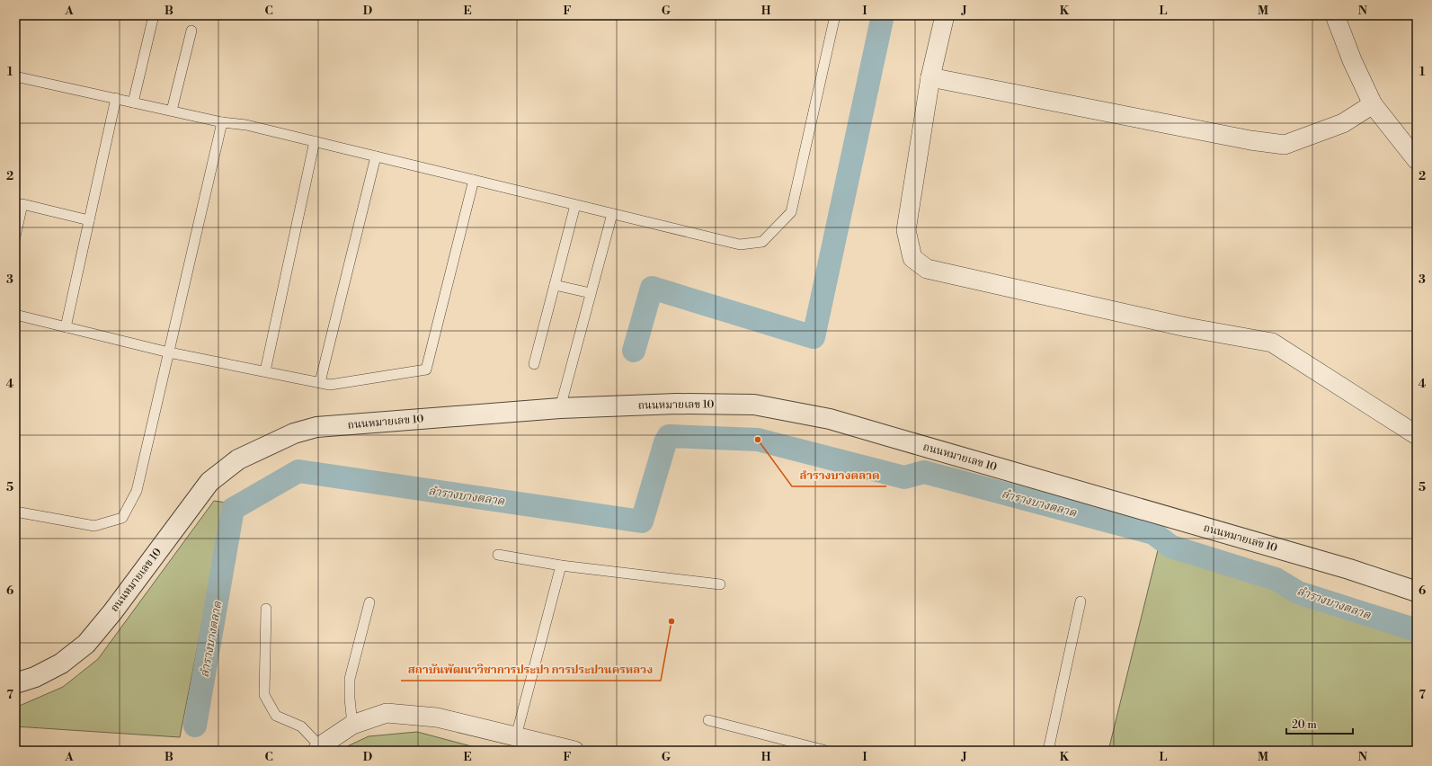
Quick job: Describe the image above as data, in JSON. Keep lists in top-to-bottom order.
{
  "streets": {
    "street": ["ถนนหมายเลข 10"]
  },
  "water": ["ลำรางบางตลาด"],
  "places": ["ลำรางบางตลาด", "สถาบันพัฒนาวิชาการประปา การประปานครหลวง"],
  "scale_bar": "20 m",
  "grid": {
    "columns": [
      "A",
      "B",
      "C",
      "D",
      "E",
      "F",
      "G",
      "H",
      "I",
      "J",
      "K",
      "L",
      "M",
      "N"
    ],
    "rows": [
      "1",
      "2",
      "3",
      "4",
      "5",
      "6",
      "7"
    ]
  }
}
